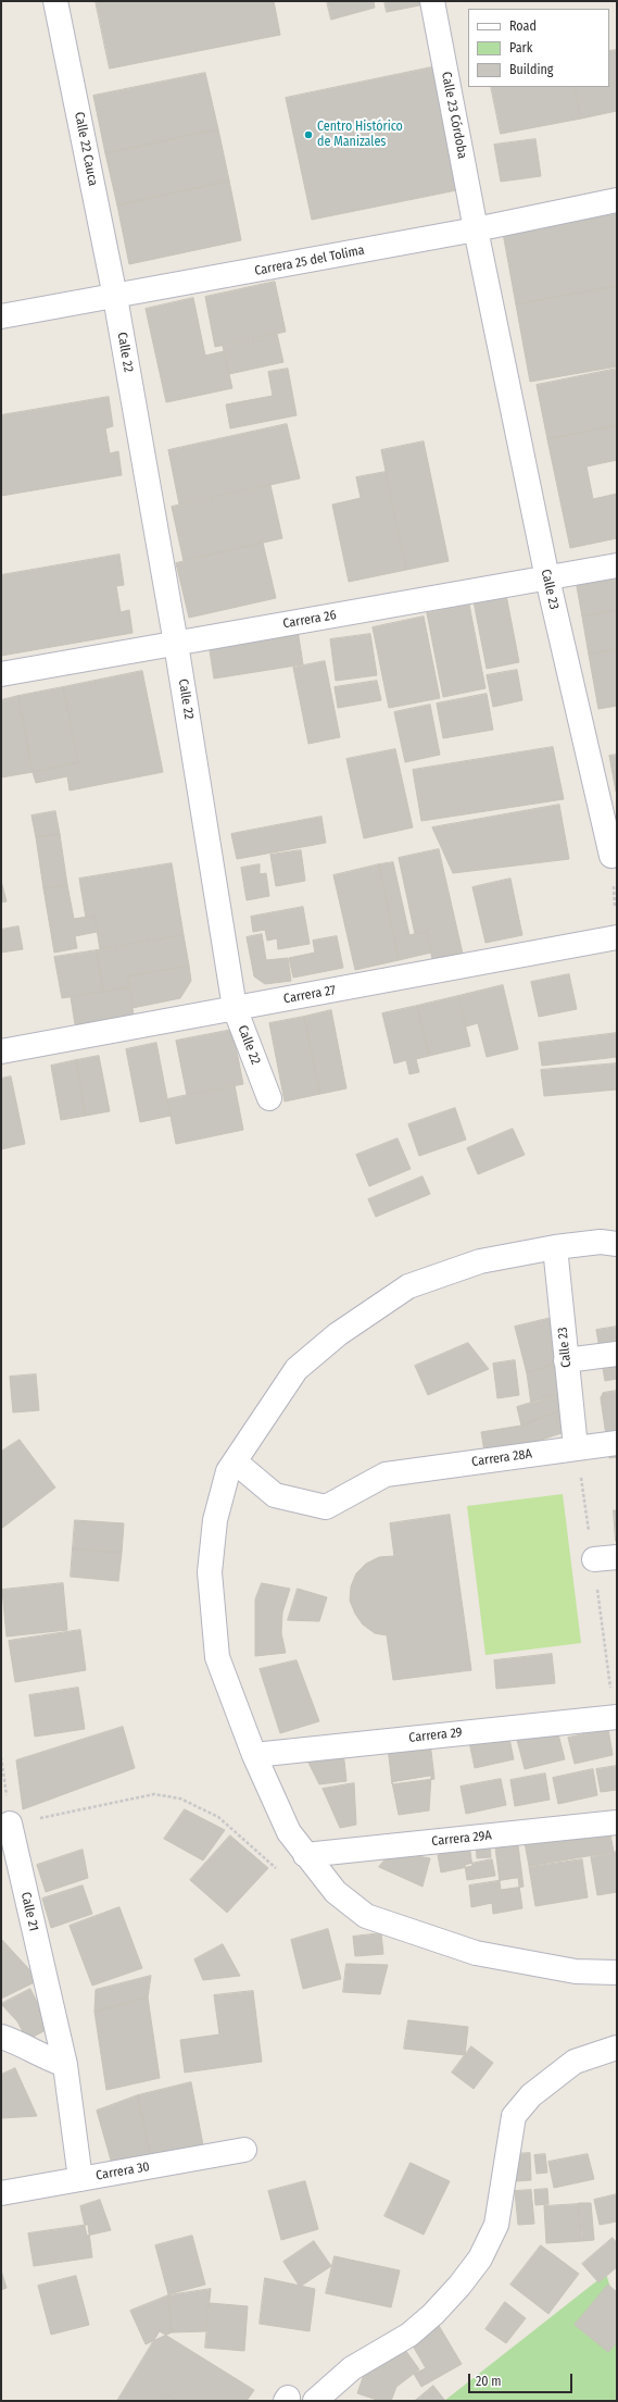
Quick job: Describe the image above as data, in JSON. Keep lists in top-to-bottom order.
{
  "streets": {
    "street": [
      "Calle 23 Córdoba",
      "Calle 22 Cauca",
      "Carrera 25 del Tolima",
      "Calle 22",
      "Calle 23",
      "Carrera 26",
      "Carrera 27",
      "Carrera 28A",
      "Carrera 29",
      "Carrera 29A",
      "Calle 21",
      "Carrera 30"
    ]
  },
  "crossings": [
    ["Calle 23 Córdoba", "Carrera 25 del Tolima"],
    ["Calle 23 Córdoba", "Calle 23"],
    ["Calle 22 Cauca", "Carrera 25 del Tolima"],
    ["Calle 22 Cauca", "Calle 22"],
    ["Carrera 25 del Tolima", "Calle 22"],
    ["Carrera 25 del Tolima", "Calle 23"],
    ["Calle 22", "Carrera 26"],
    ["Calle 22", "Carrera 27"],
    ["Calle 23", "Carrera 26"],
    ["Calle 23", "Carrera 28A"],
    ["Calle 21", "Carrera 30"]
  ],
  "places": ["Centro Histórico de Manizales"],
  "legend": ["Road", "Park", "Building"],
  "scale_bar": "20 m"
}
